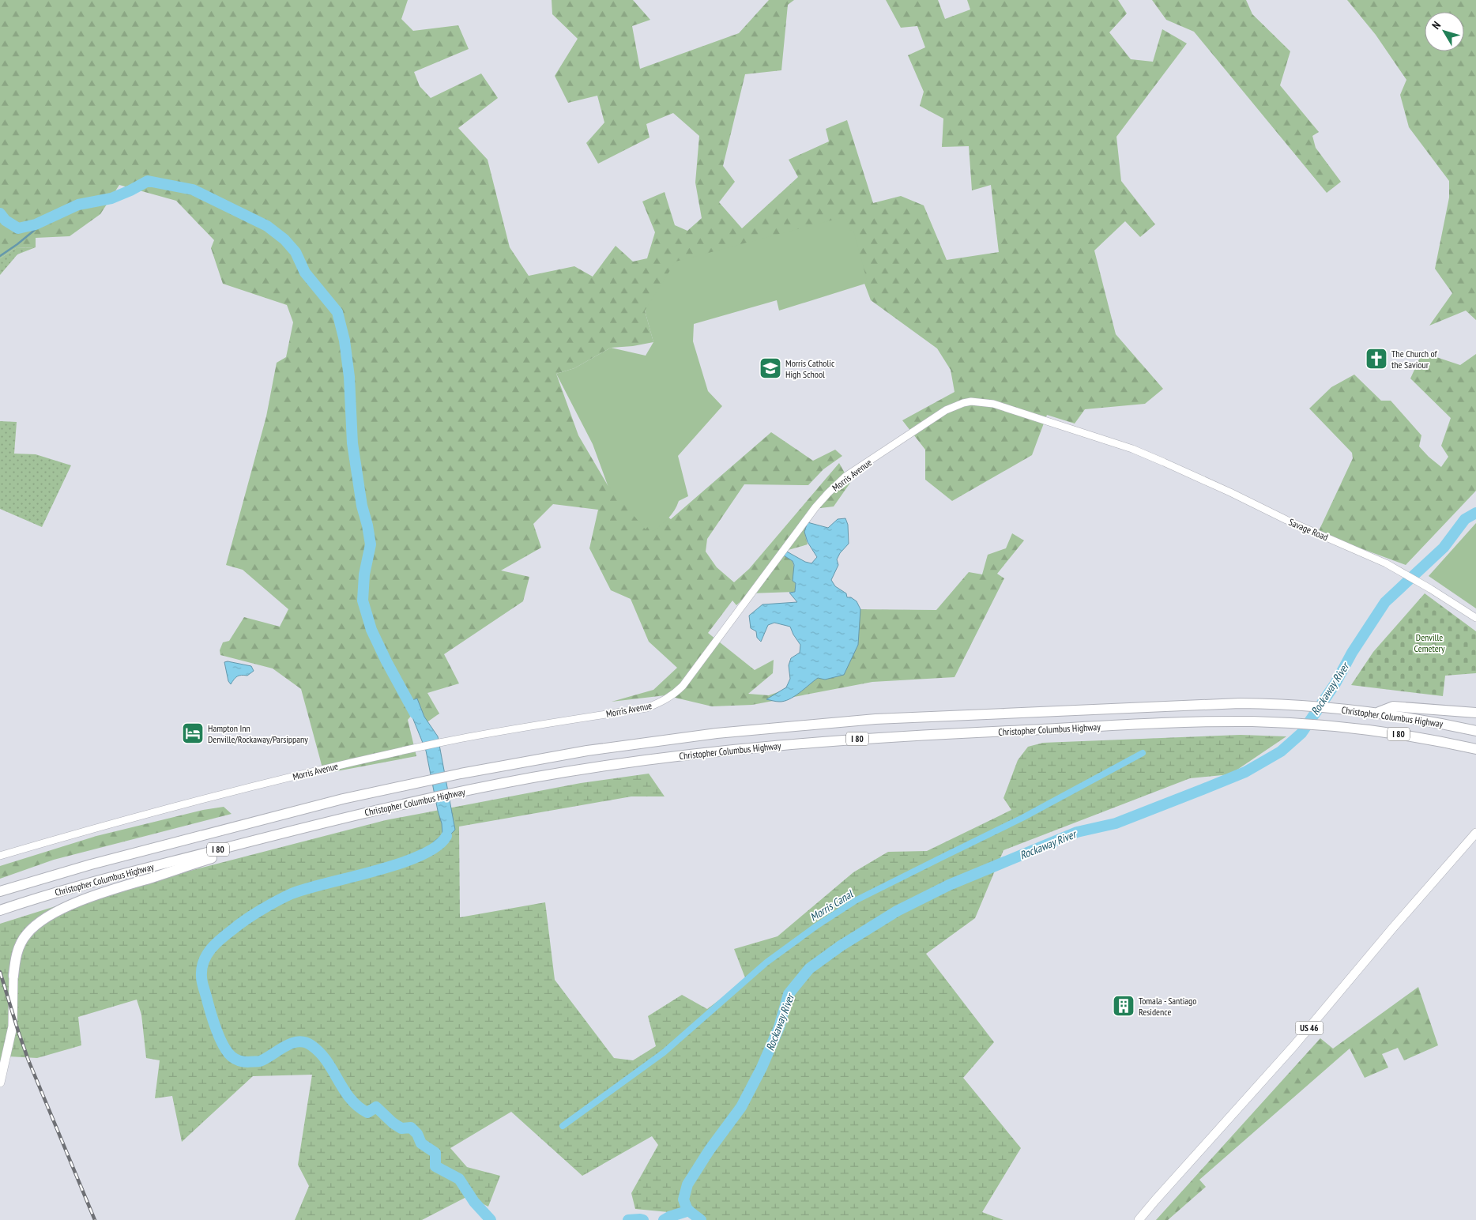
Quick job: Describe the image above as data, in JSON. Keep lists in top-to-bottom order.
{
  "streets": {
    "highway": ["Christopher Columbus Highway", "I 80"],
    "main road": ["US 46"],
    "street": ["Morris Avenue", "Savage Road"]
  },
  "crossings": [
    ["Morris Avenue", "Savage Road"]
  ],
  "water": ["Rockaway River", "Morris Canal"],
  "parks": ["Denville Cemetery"],
  "places": {
    "church": ["The Church of the Saviour"],
    "school or university": ["Morris Catholic High School"],
    "hotel": ["Hampton Inn Denville/Rockaway/Parsippany"],
    "building": ["Tomala - Santiago Residence"]
  },
  "north": "top left"
}
